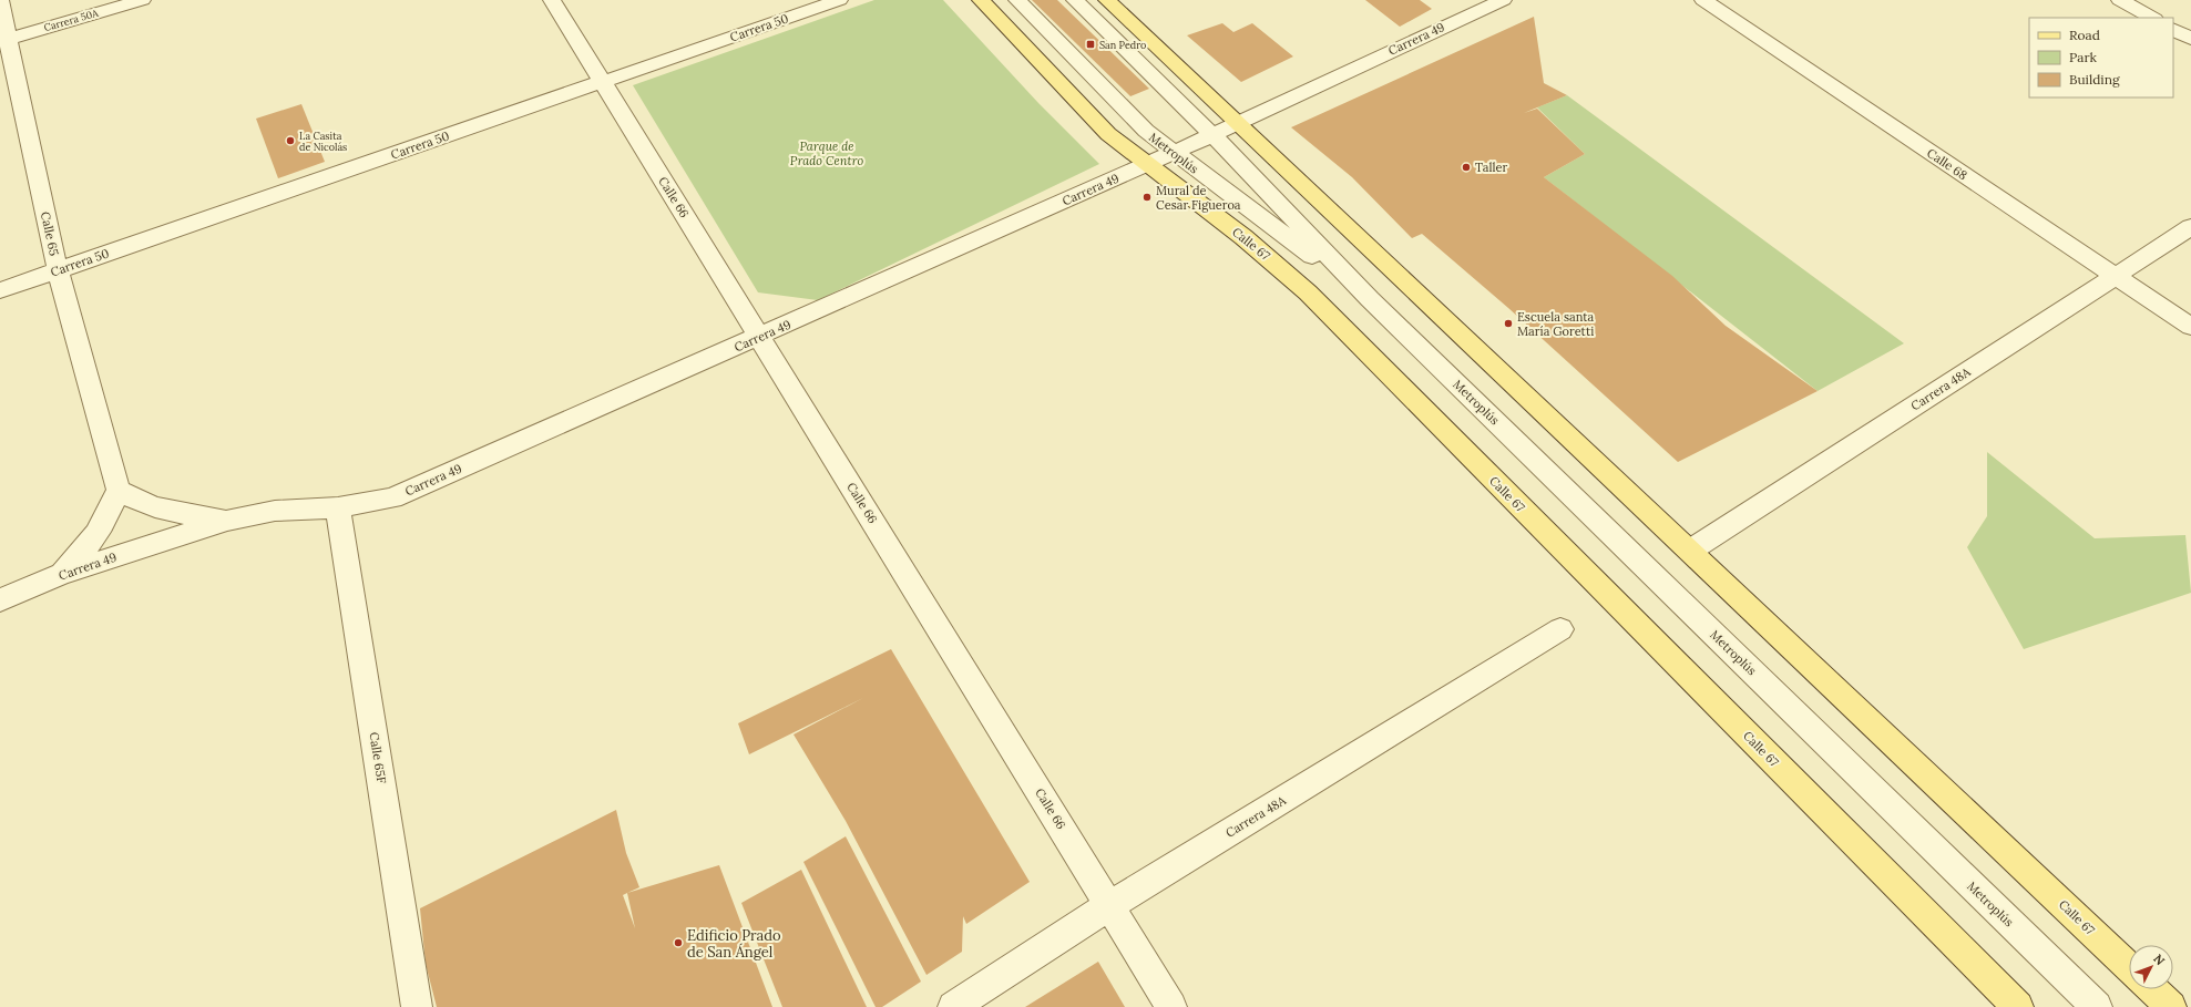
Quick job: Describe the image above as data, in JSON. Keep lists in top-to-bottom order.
{
  "streets": {
    "main road": ["Calle 67"],
    "street": [
      "Carrera 50A",
      "Carrera 50",
      "Carrera 49",
      "Metroplús",
      "Calle 68",
      "Calle 66",
      "Calle 65",
      "Carrera 48A",
      "Calle 65F"
    ]
  },
  "crossings": [
    ["Carrera 50A", "Calle 65"],
    ["Carrera 50", "Calle 66"],
    ["Carrera 50", "Calle 65"],
    ["Carrera 49", "Metroplús"],
    ["Carrera 49", "Calle 66"],
    ["Carrera 49", "Calle 67"],
    ["Carrera 49", "Calle 65F"],
    ["Calle 68", "Carrera 48A"],
    ["Calle 66", "Carrera 48A"],
    ["Calle 67", "Carrera 48A"]
  ],
  "parks": ["Parque de Prado Centro"],
  "places": {
    "transit": ["San Pedro"],
    "other": [
      "La Casita de Nicolás",
      "Taller",
      "Mural de Cesar Figueroa",
      "Escuela santa María Goretti",
      "Edificio Prado de San Ángel"
    ]
  },
  "legend": ["Road", "Park", "Building"],
  "north": "top right"
}
